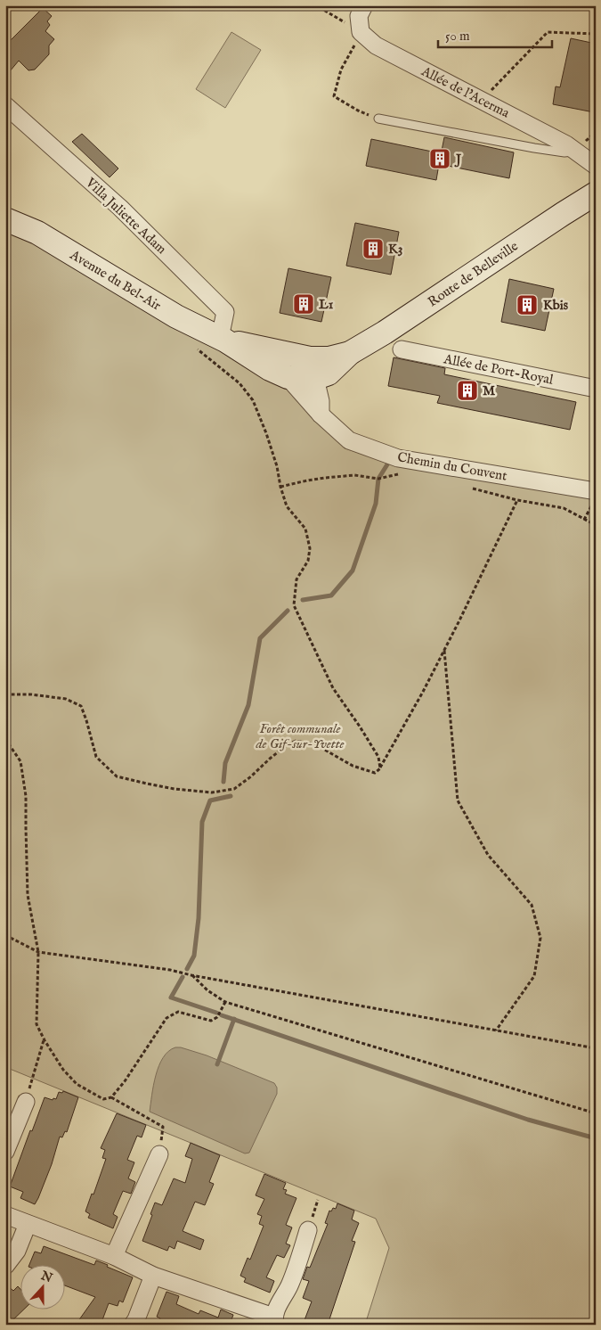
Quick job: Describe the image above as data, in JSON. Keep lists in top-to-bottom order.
{
  "streets": {
    "street": [
      "Allée de l'Acerma",
      "Villa Juliette Adam",
      "Route de Belleville",
      "Avenue du Bel-Air",
      "Allée de Port-Royal",
      "Chemin du Couvent"
    ]
  },
  "crossings": [
    ["Villa Juliette Adam", "Route de Belleville"],
    ["Villa Juliette Adam", "Avenue du Bel-Air"],
    ["Route de Belleville", "Avenue du Bel-Air"],
    ["Route de Belleville", "Chemin du Couvent"]
  ],
  "parks": ["Forêt communale de Gif-sur-Yvette"],
  "places": {
    "building": [
      "J",
      "K3",
      "L1",
      "Kbis",
      "M"
    ]
  },
  "scale_bar": "50 m",
  "north": "top"
}
